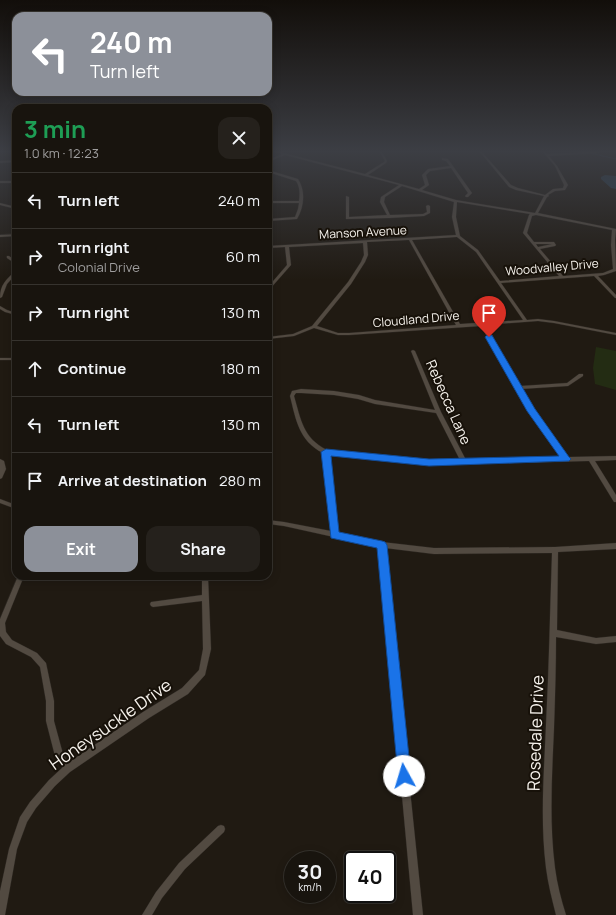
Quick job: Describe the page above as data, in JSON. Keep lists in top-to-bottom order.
{
  "streets": {
    "street": [
      "Manson Avenue",
      "Woodvalley Drive",
      "Cloudland Drive",
      "Rebecca Lane",
      "Honeysuckle Drive",
      "Rosedale Drive"
    ]
  },
  "page": {
    "turn": ["240 m", "Turn left"],
    "heading": ["3 min", "1.0 km · 12:23"],
    "list": [
      {
        "name": "Turn left",
        "value": "240 m"
      },
      {
        "name": "Turn right",
        "note": "Colonial Drive",
        "value": "60 m"
      },
      {
        "name": "Turn right",
        "value": "130 m"
      },
      {
        "name": "Continue",
        "value": "180 m"
      },
      {
        "name": "Turn left",
        "value": "130 m"
      },
      {
        "name": "Arrive at destination",
        "value": "280 m"
      }
    ],
    "buttons": ["Exit", "Share"],
    "speed": "30 km/h",
    "limit": "40"
  }
}
